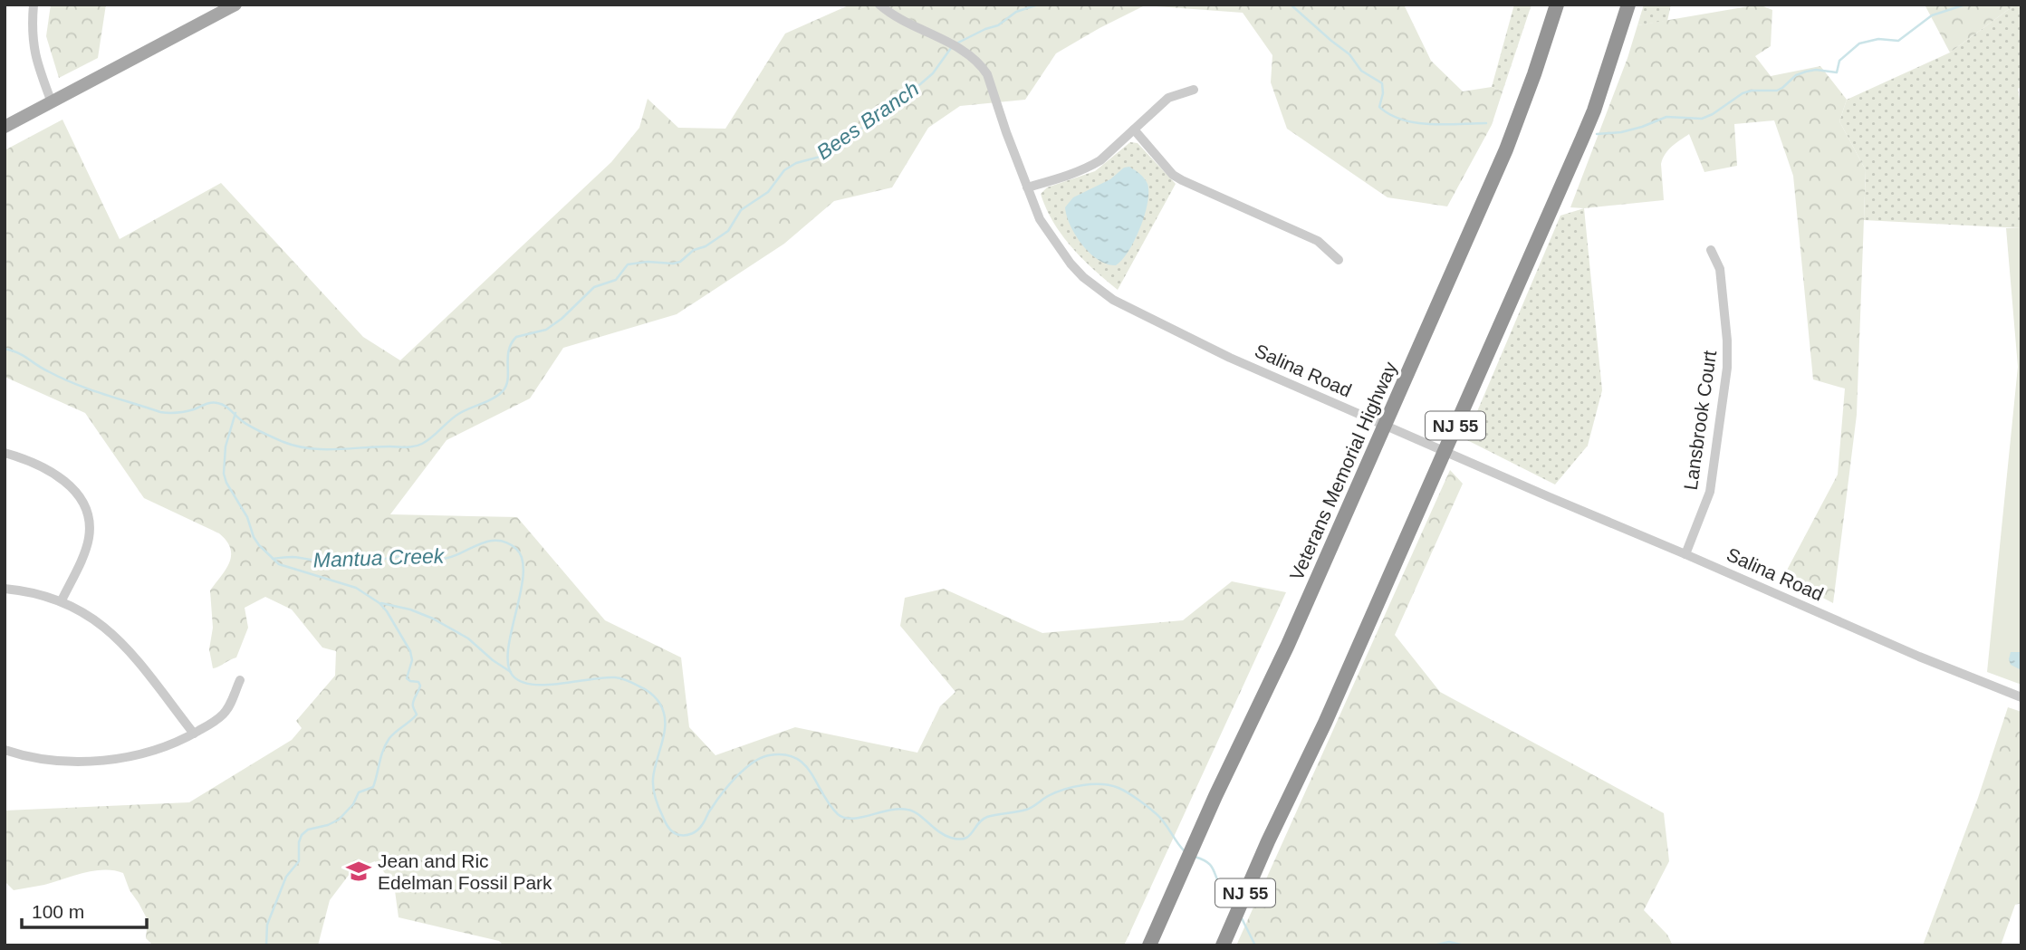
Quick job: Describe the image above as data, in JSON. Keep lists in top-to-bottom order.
{
  "streets": {
    "highway": ["NJ 55", "Veterans Memorial Highway"],
    "street": ["Salina Road", "Lansbrook Court"]
  },
  "crossings": [
    ["Salina Road", "Lansbrook Court"]
  ],
  "water": ["Bees Branch", "Mantua Creek"],
  "places": {
    "school or university": ["Jean and Ric Edelman Fossil Park"]
  },
  "scale_bar": "100 m"
}
